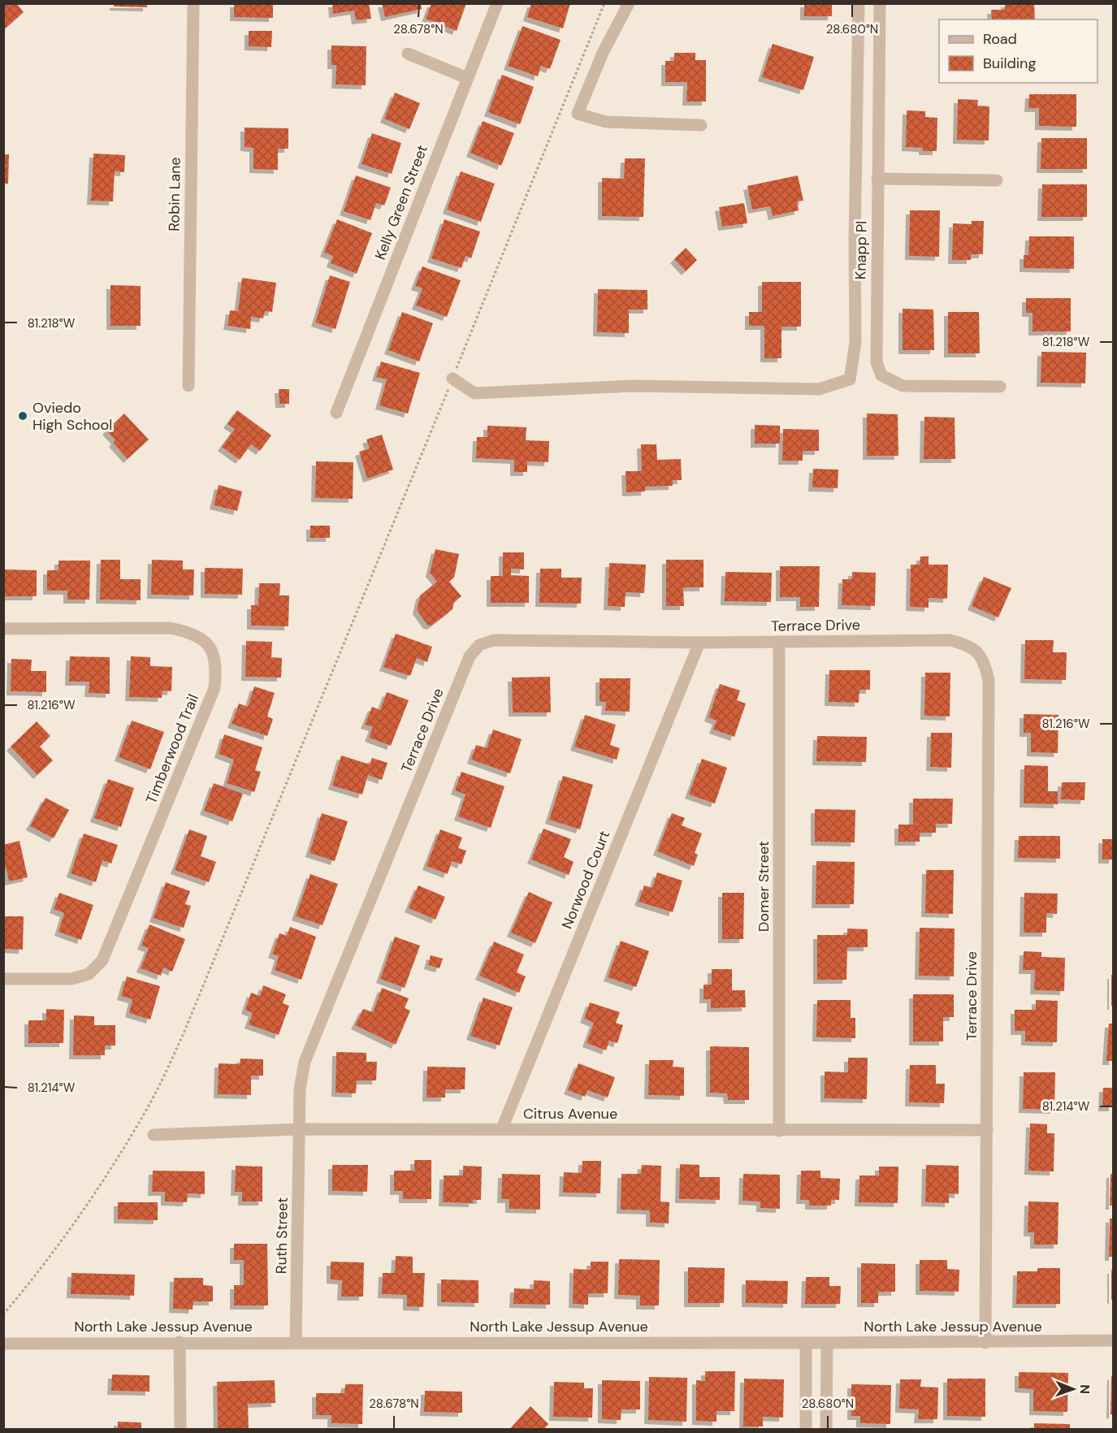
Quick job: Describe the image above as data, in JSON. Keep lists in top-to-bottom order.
{
  "streets": {
    "street": [
      "Robin Lane",
      "Kelly Green Street",
      "Knapp Pl",
      "Terrace Drive",
      "Timberwood Trail",
      "Norwood Court",
      "Domer Street",
      "Citrus Avenue",
      "Ruth Street",
      "North Lake Jessup Avenue"
    ]
  },
  "crossings": [
    ["Terrace Drive", "Norwood Court"],
    ["Terrace Drive", "Domer Street"],
    ["Terrace Drive", "Citrus Avenue"],
    ["Terrace Drive", "Ruth Street"],
    ["Terrace Drive", "North Lake Jessup Avenue"],
    ["Norwood Court", "Citrus Avenue"],
    ["Domer Street", "Citrus Avenue"],
    ["Citrus Avenue", "Ruth Street"],
    ["Ruth Street", "North Lake Jessup Avenue"]
  ],
  "places": ["Oviedo High School"],
  "legend": ["Road", "Building"],
  "north": "right",
  "coordinates": [
    "28.678°N",
    "28.680°N",
    "81.218°W",
    "81.216°W",
    "81.214°W"
  ]
}
